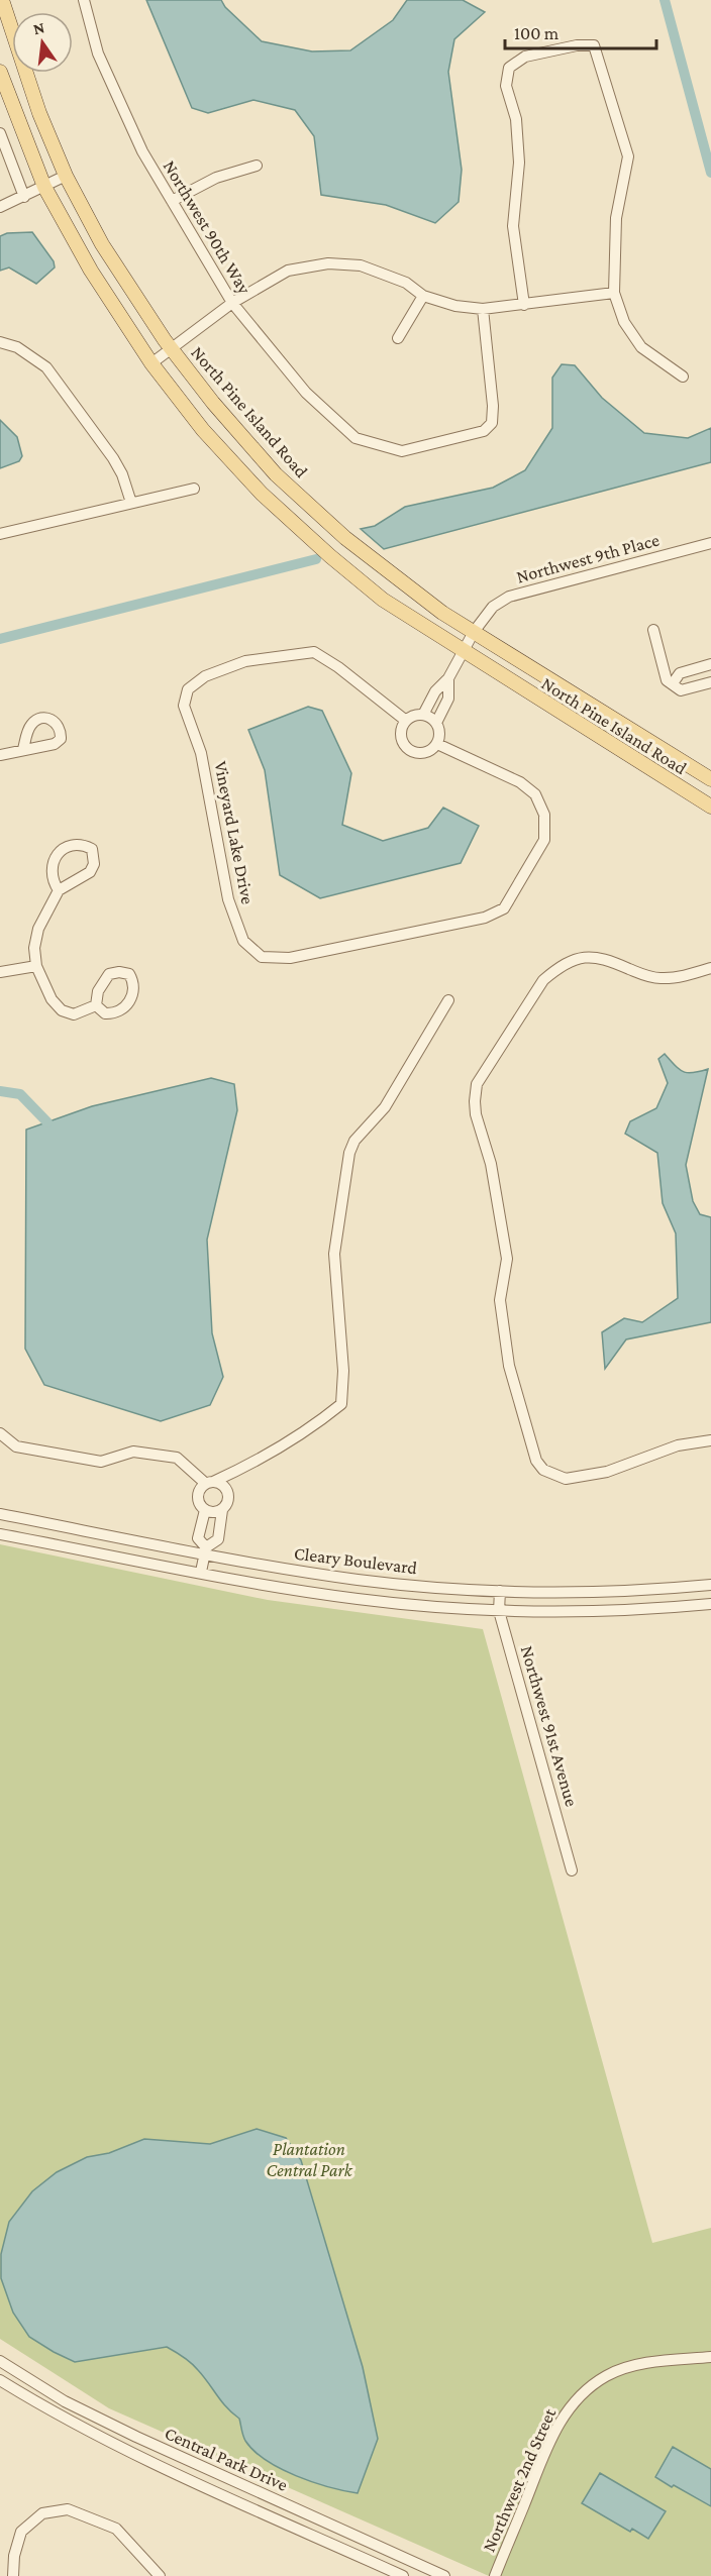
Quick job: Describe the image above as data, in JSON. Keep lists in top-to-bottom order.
{
  "streets": {
    "main road": ["North Pine Island Road"],
    "street": [
      "Northwest 90th Way",
      "Northwest 9th Place",
      "Vineyard Lake Drive",
      "Cleary Boulevard",
      "Northwest 91st Avenue",
      "Central Park Drive",
      "Northwest 2nd Street"
    ]
  },
  "crossings": [
    ["North Pine Island Road", "Northwest 9th Place"],
    ["Cleary Boulevard", "Northwest 91st Avenue"]
  ],
  "parks": ["Plantation Central Park"],
  "scale_bar": "100 m",
  "north": "top"
}
